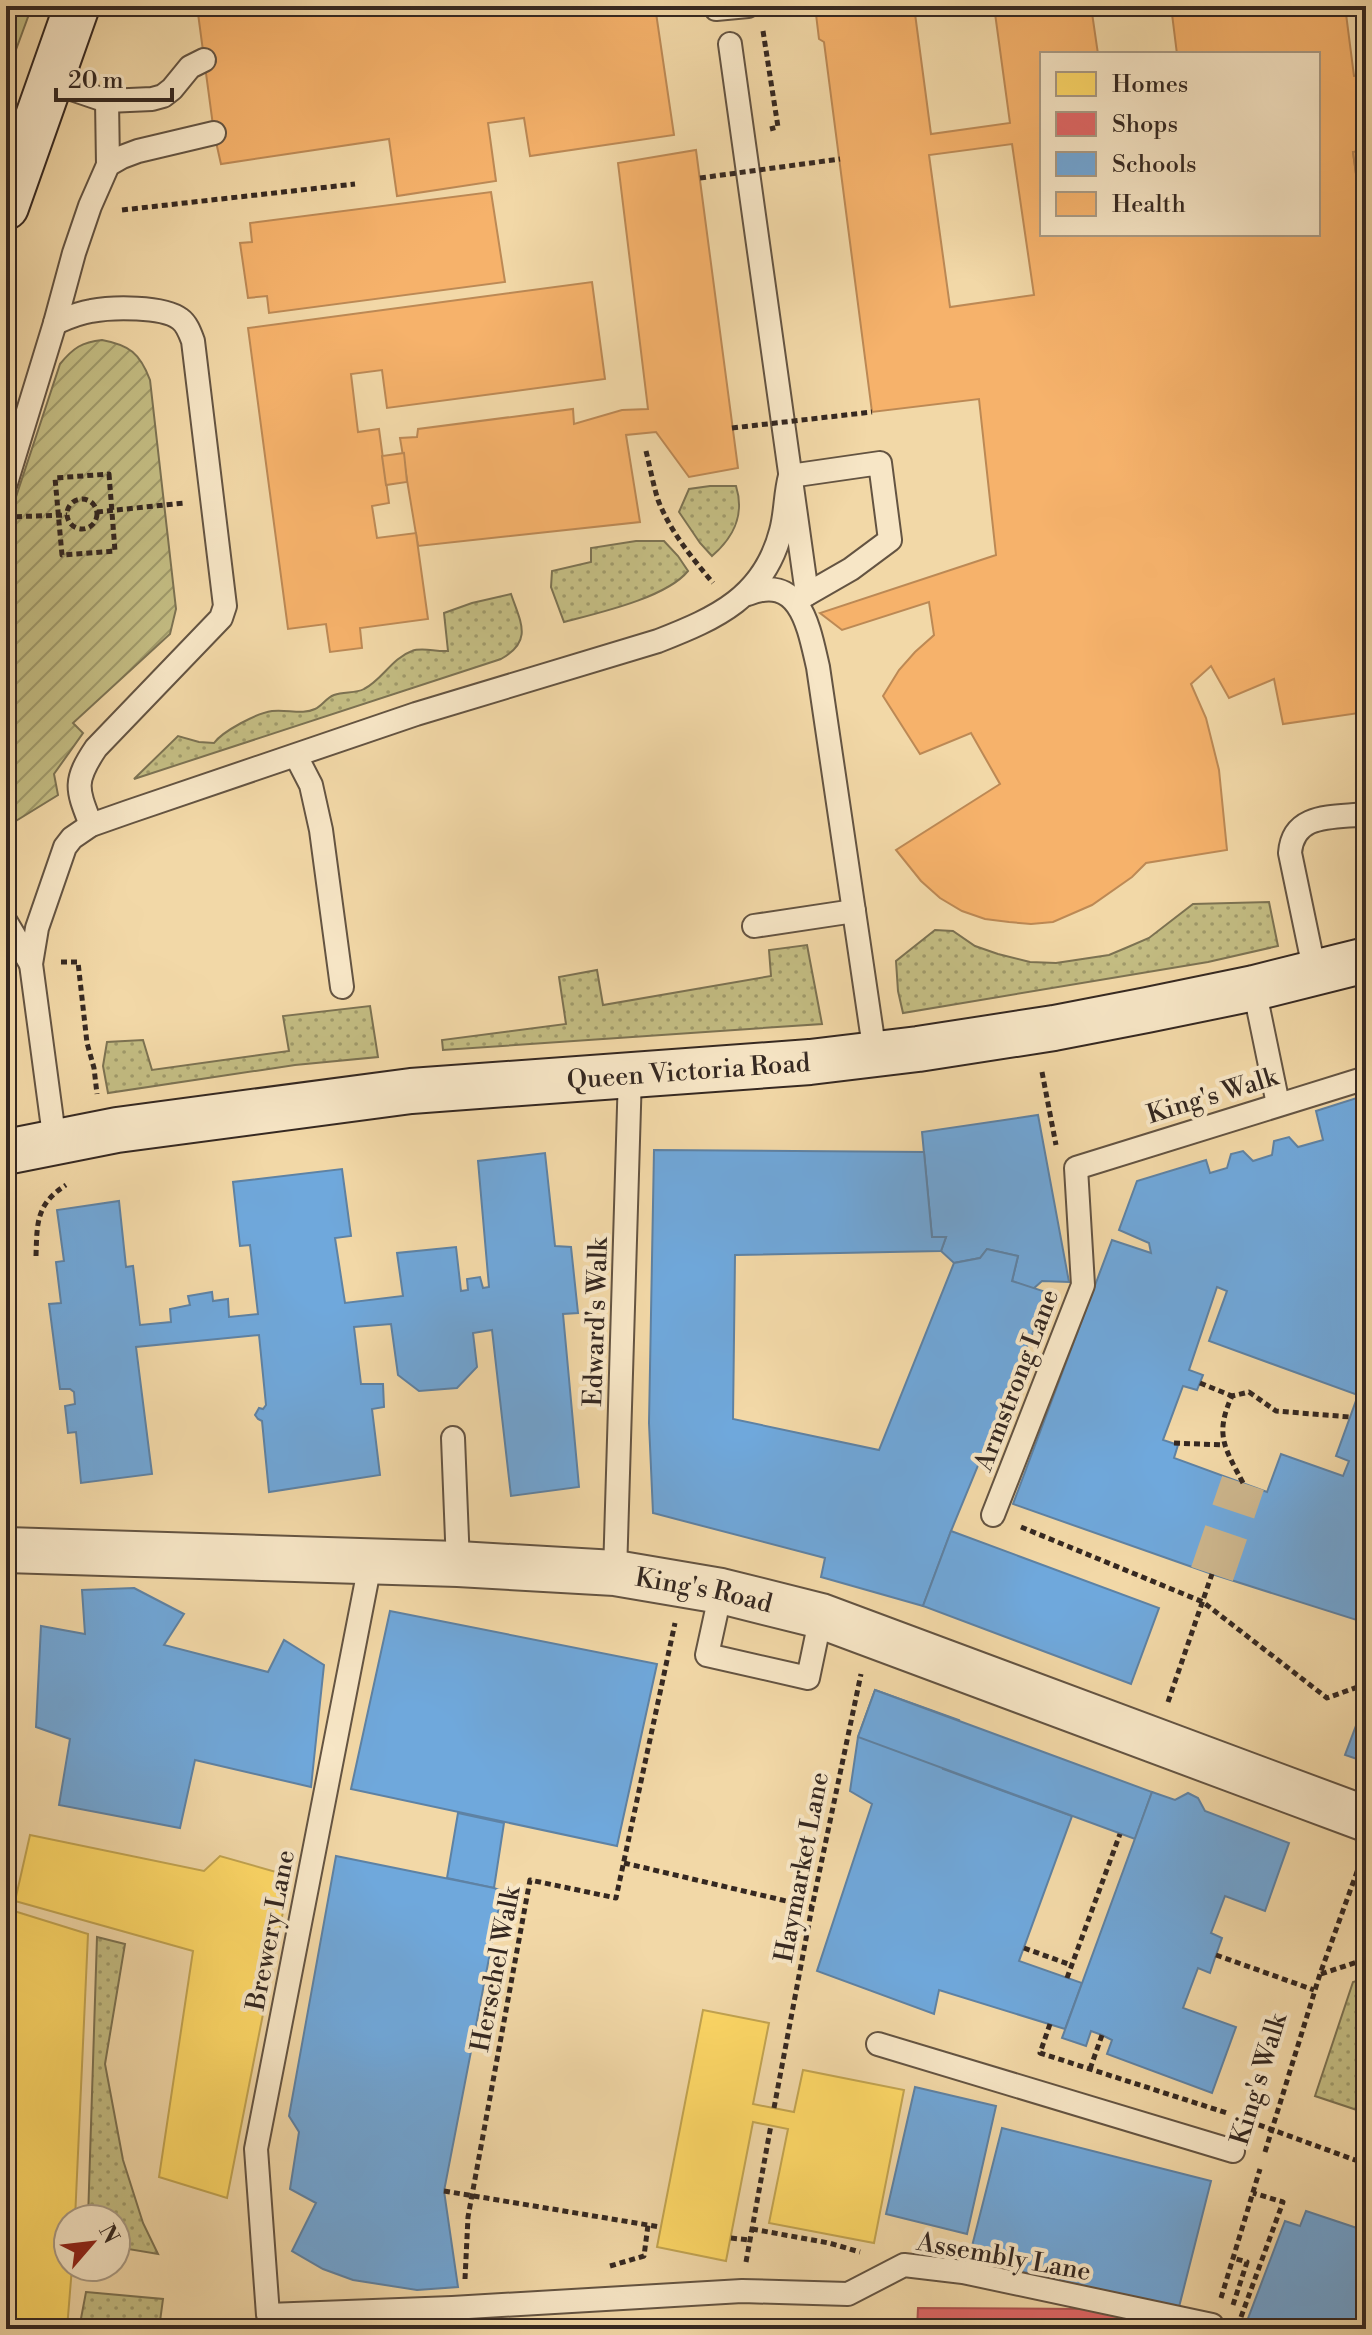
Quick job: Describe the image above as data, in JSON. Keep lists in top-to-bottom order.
{
  "streets": {
    "street": ["Queen Victoria Road", "King's Road"],
    "lane": [
      "King's Walk",
      "Edward's Walk",
      "Armstrong Lane",
      "Brewery Lane",
      "Assembly Lane"
    ],
    "path": ["Haymarket Lane", "Herschel Walk"]
  },
  "crossings": [
    ["Queen Victoria Road", "Edward's Walk"],
    ["King's Walk", "Armstrong Lane"],
    ["King's Walk", "Assembly Lane"],
    ["Edward's Walk", "King's Road"],
    ["King's Road", "Haymarket Lane"],
    ["King's Road", "Brewery Lane"],
    ["King's Road", "Herschel Walk"],
    ["Brewery Lane", "Assembly Lane"]
  ],
  "legend": [
    "Homes",
    "Shops",
    "Schools",
    "Health"
  ],
  "scale_bar": "20 m",
  "north": "top right"
}
